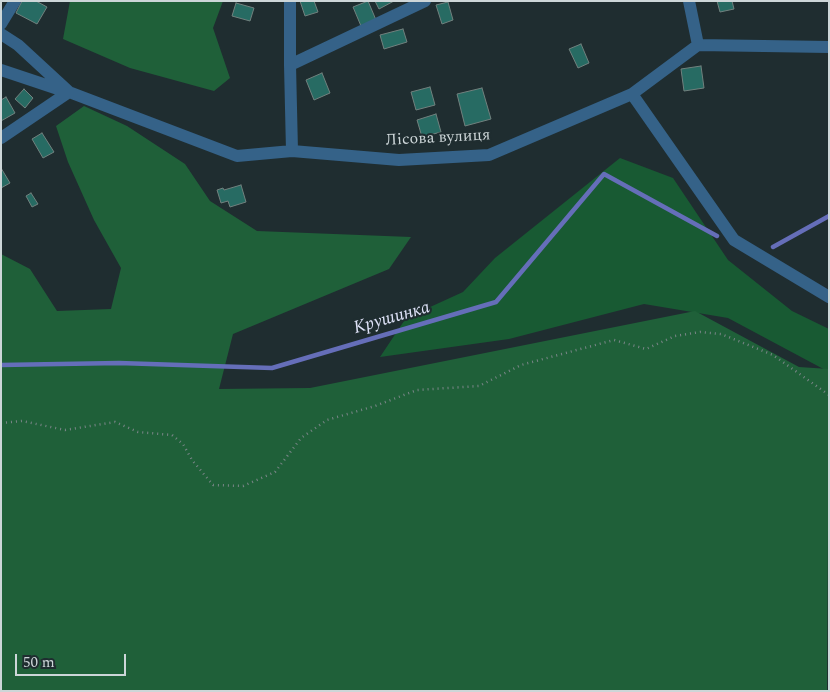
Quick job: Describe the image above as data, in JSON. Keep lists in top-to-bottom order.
{
  "streets": {
    "street": ["Лісова вулиця"]
  },
  "water": ["Крушинка"],
  "scale_bar": "50 m"
}
